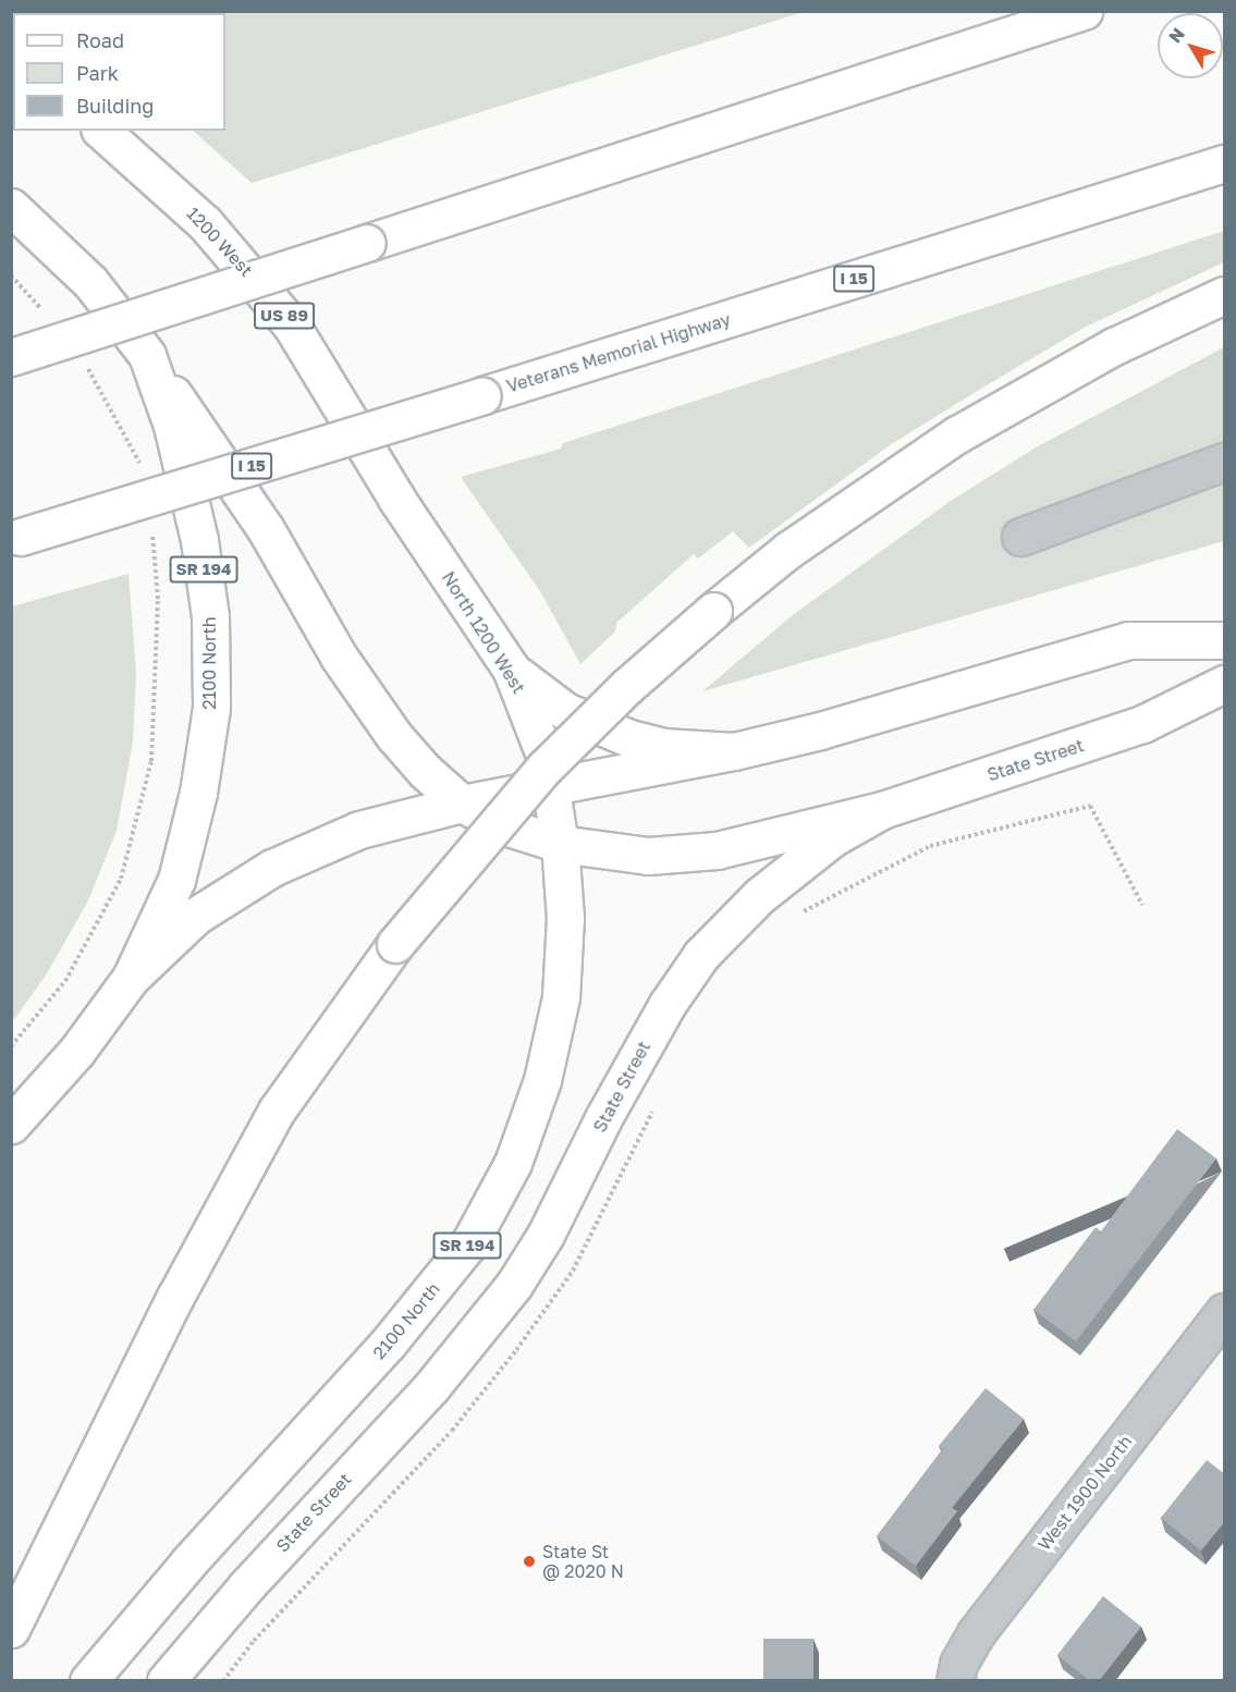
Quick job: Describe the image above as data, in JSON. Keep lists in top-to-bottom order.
{
  "streets": {
    "main road": [
      "1200 West",
      "I 15",
      "US 89",
      "Veterans Memorial Highway",
      "SR 194",
      "North 1200 West",
      "2100 North",
      "State Street"
    ],
    "street": ["West 1900 North"]
  },
  "crossings": [
    ["1200 West", "North 1200 West"],
    ["North 1200 West", "2100 North"]
  ],
  "places": ["State St @ 2020 N"],
  "legend": ["Road", "Park", "Building"],
  "north": "top left"
}
